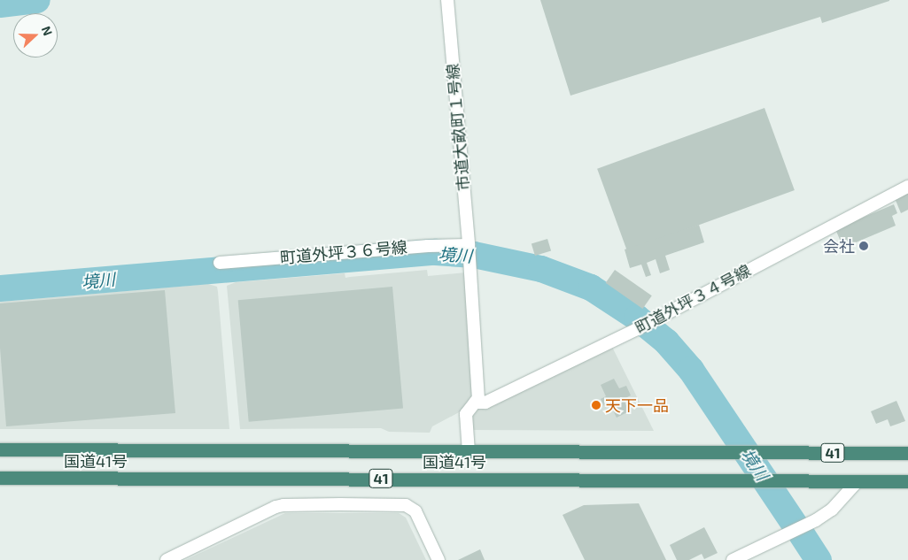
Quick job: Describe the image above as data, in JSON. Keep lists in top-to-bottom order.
{
  "streets": {
    "highway": ["41", "国道41号"],
    "street": ["市道大畝町１号線", "町道外坪３６号線", "町道外坪３４号線"]
  },
  "crossings": [
    ["市道大畝町１号線", "町道外坪３６号線"],
    ["市道大畝町１号線", "町道外坪３４号線"],
    ["市道大畝町１号線", "国道41号"]
  ],
  "water": ["境川"],
  "places": ["会社", "天下一品"],
  "north": "right"
}
